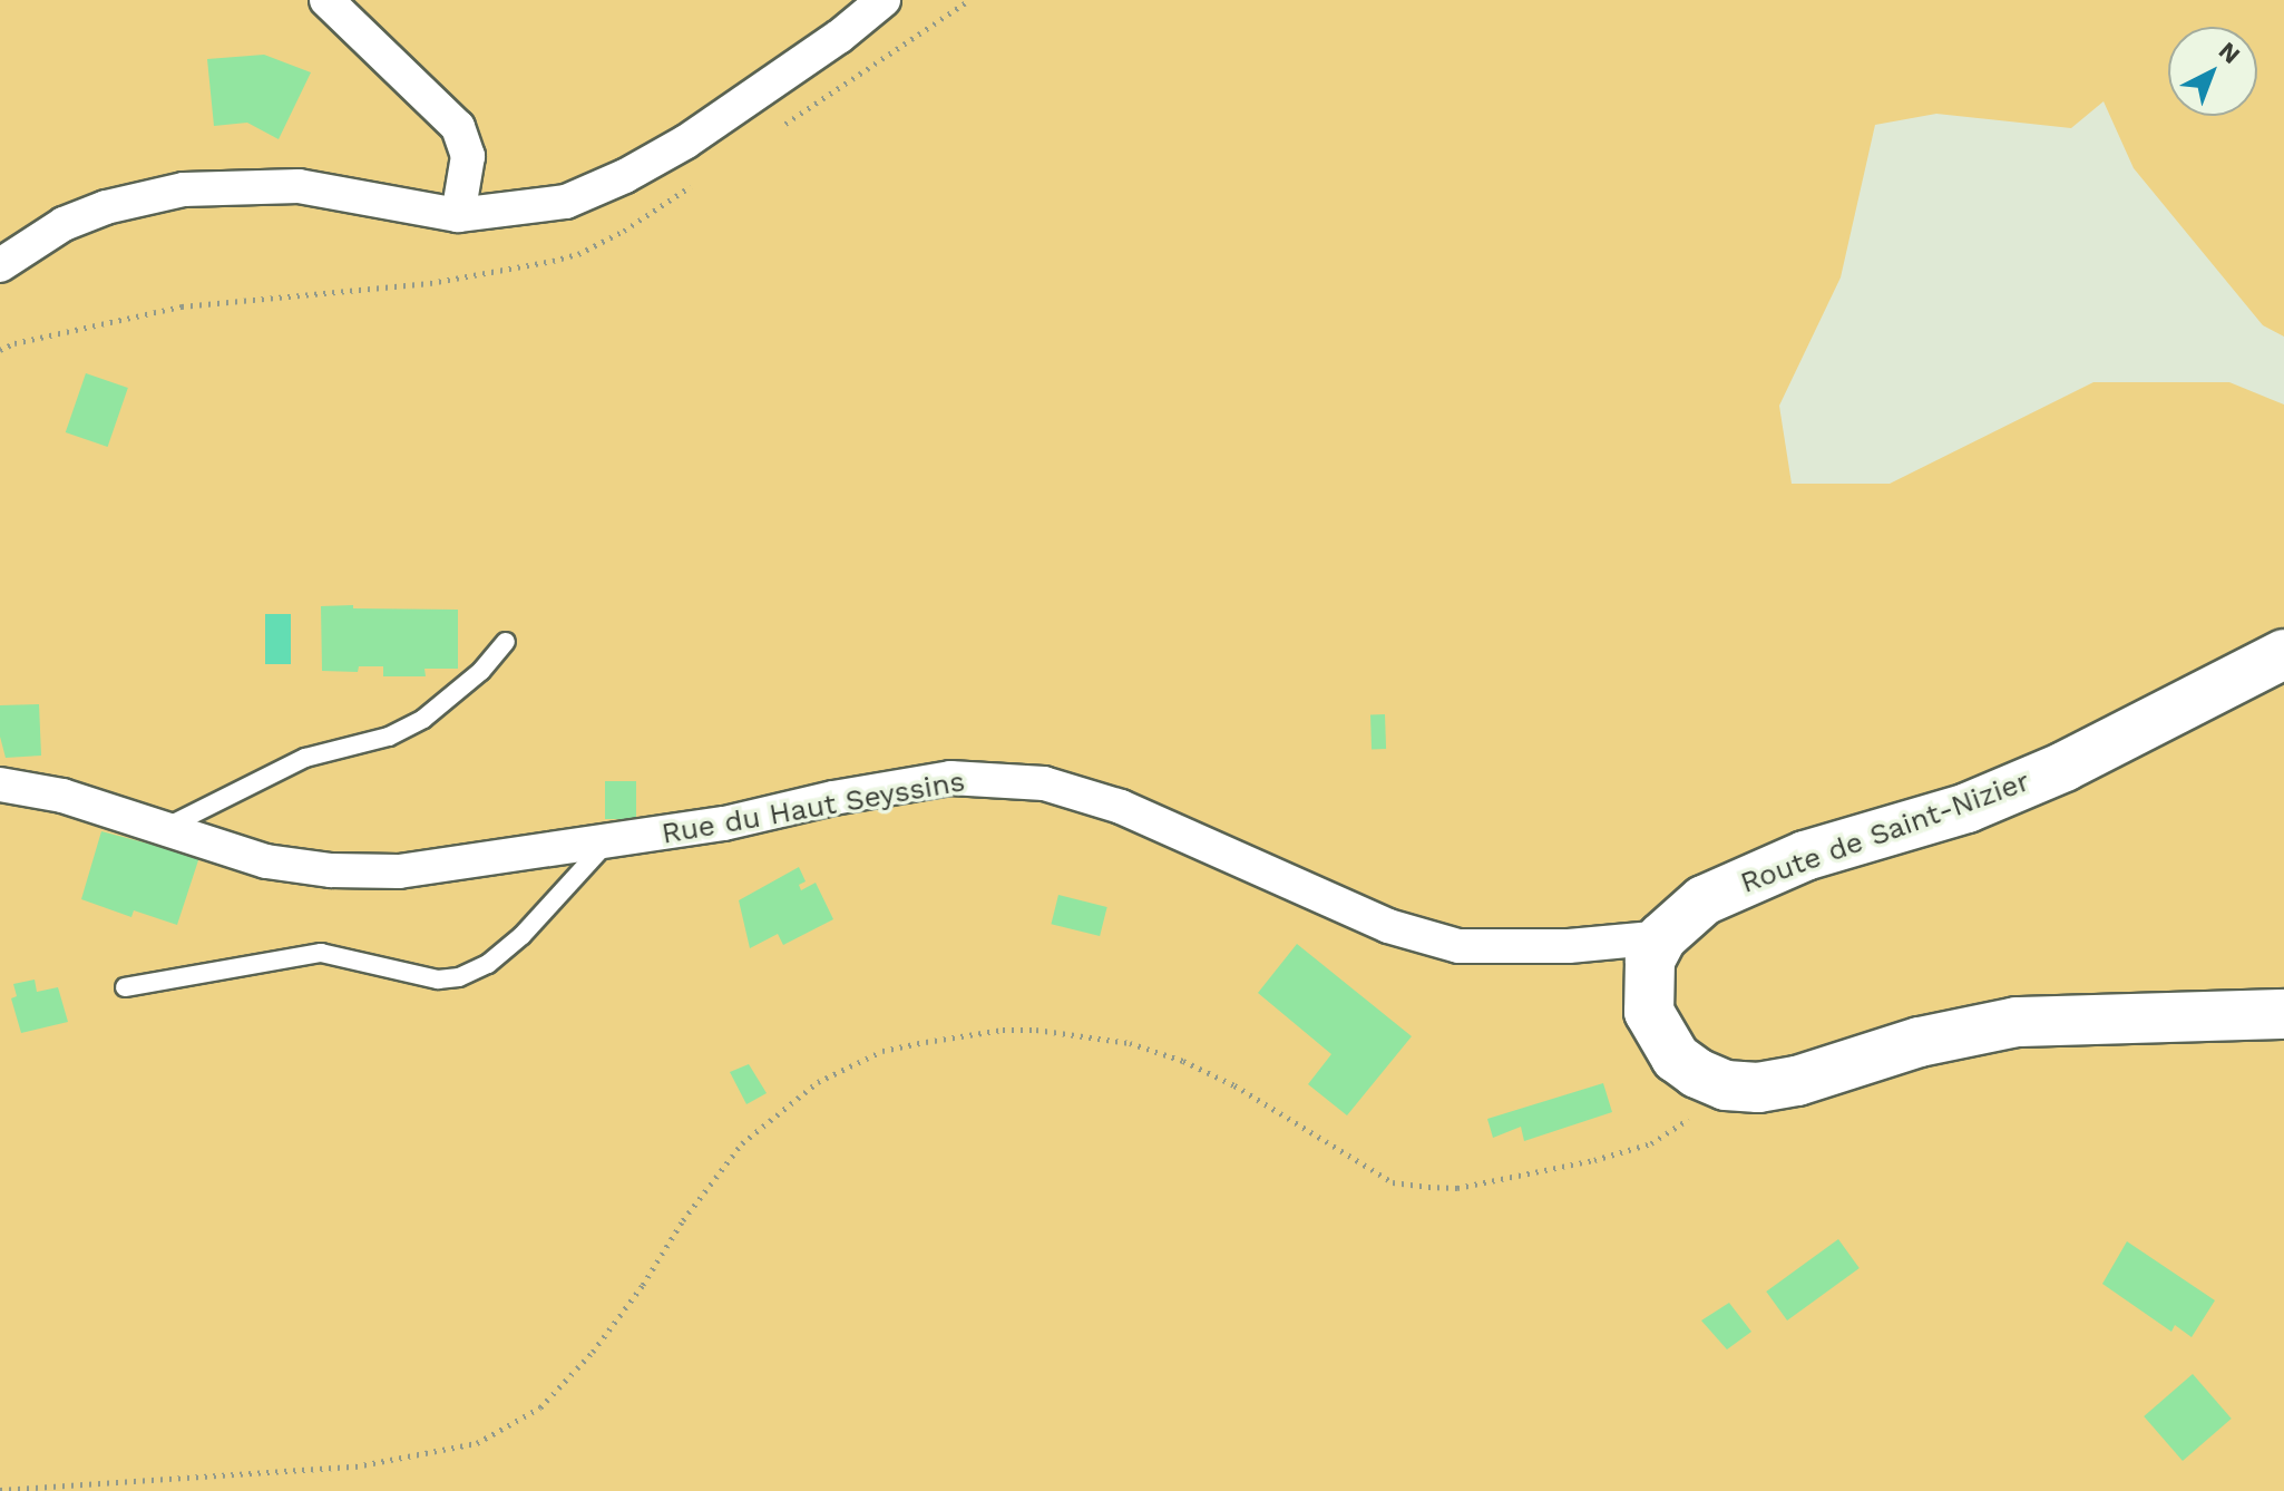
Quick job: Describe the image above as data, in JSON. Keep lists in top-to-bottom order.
{
  "streets": {
    "main road": ["Route de Saint-Nizier"],
    "street": ["Rue du Haut Seyssins"]
  },
  "crossings": [
    ["Rue du Haut Seyssins", "Route de Saint-Nizier"]
  ],
  "north": "top right"
}
